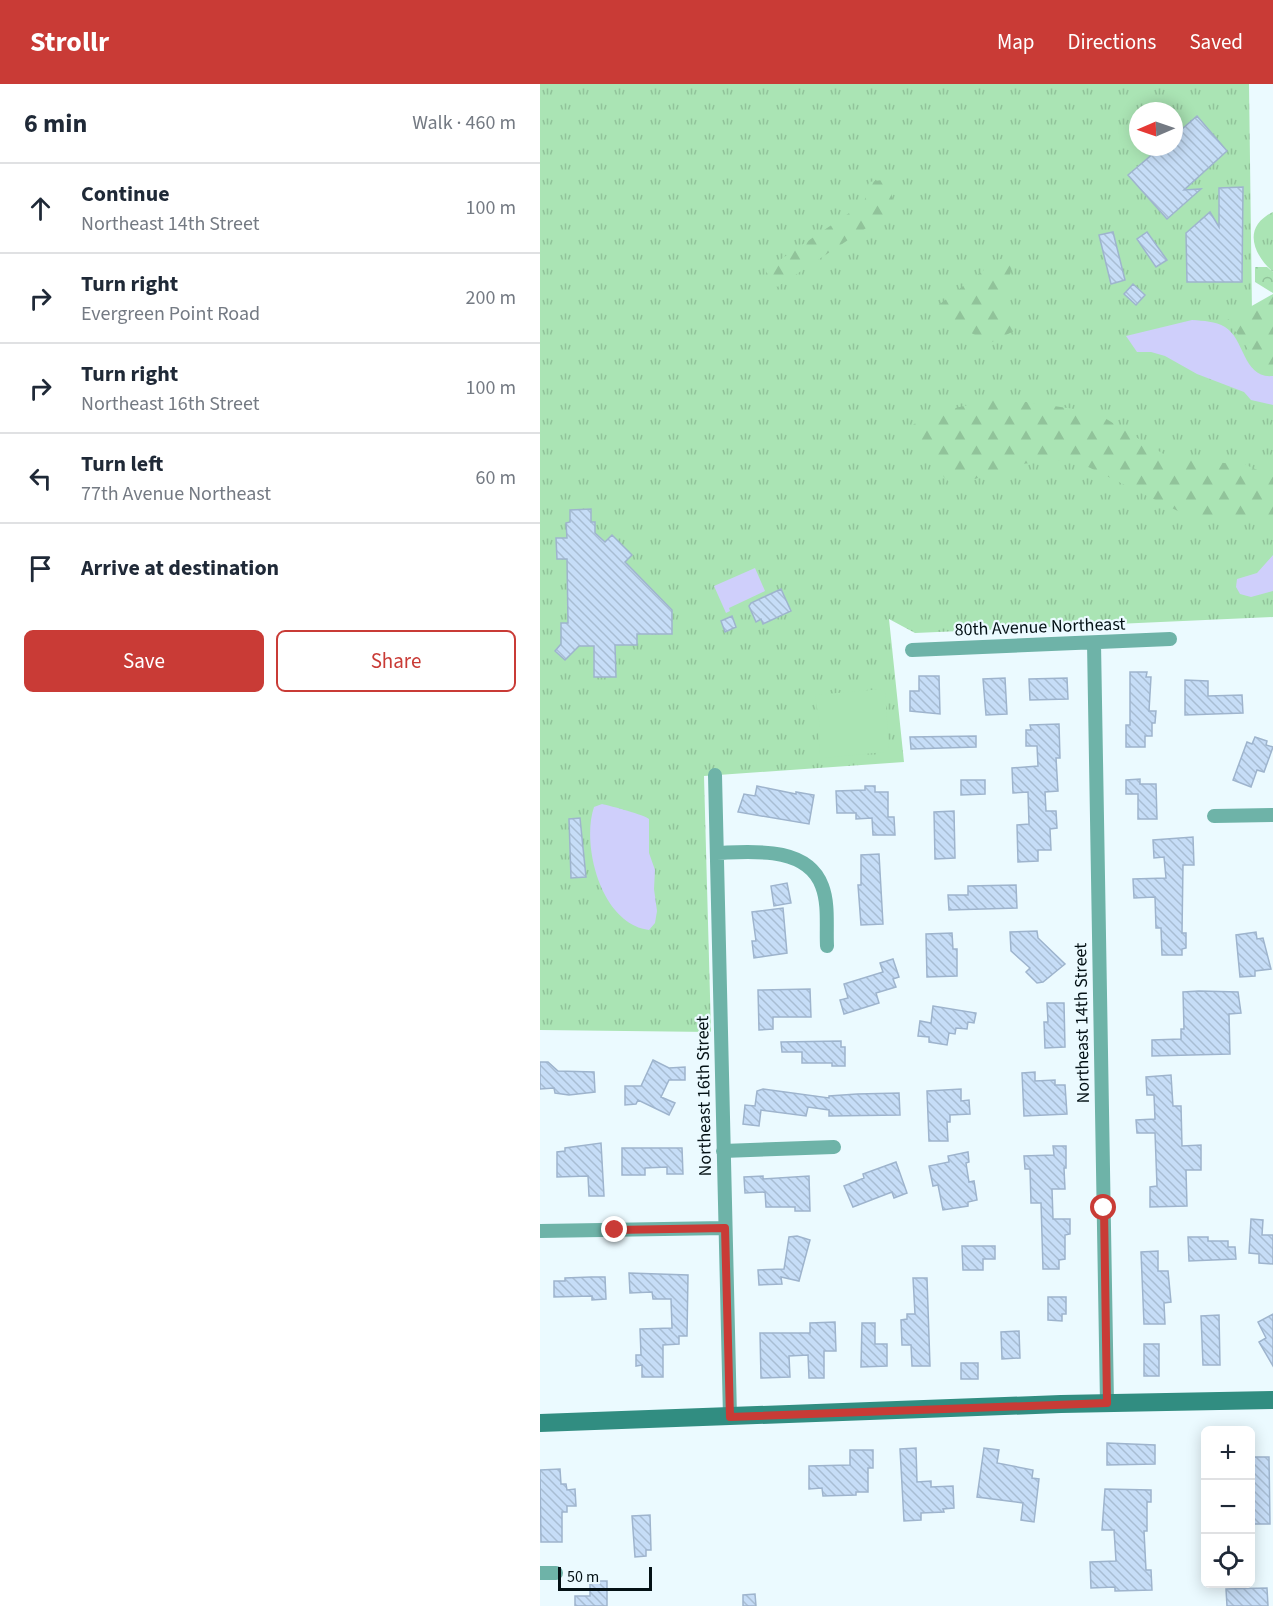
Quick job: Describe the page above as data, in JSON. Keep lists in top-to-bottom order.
{
  "streets": {
    "street": ["80th Avenue Northeast", "Northeast 14th Street", "Northeast 16th Street"]
  },
  "crossings": [
    ["80th Avenue Northeast", "Northeast 14th Street"]
  ],
  "scale_bar": "50 m",
  "north": "left",
  "page": {
    "header": "Strollr",
    "nav": ["Map", "Directions", "Saved"],
    "heading": ["6 min", "Walk · 460 m"],
    "list": [
      ["Continue", "Northeast 14th Street", "100 m"],
      ["Turn right", "Evergreen Point Road", "200 m"],
      ["Turn right", "Northeast 16th Street", "100 m"],
      ["Turn left", "77th Avenue Northeast", "60 m"],
      "Arrive at destination"
    ],
    "buttons": ["Save", "Share"],
    "map_buttons": ["+", "−"],
    "scale": "50 m"
  }
}
